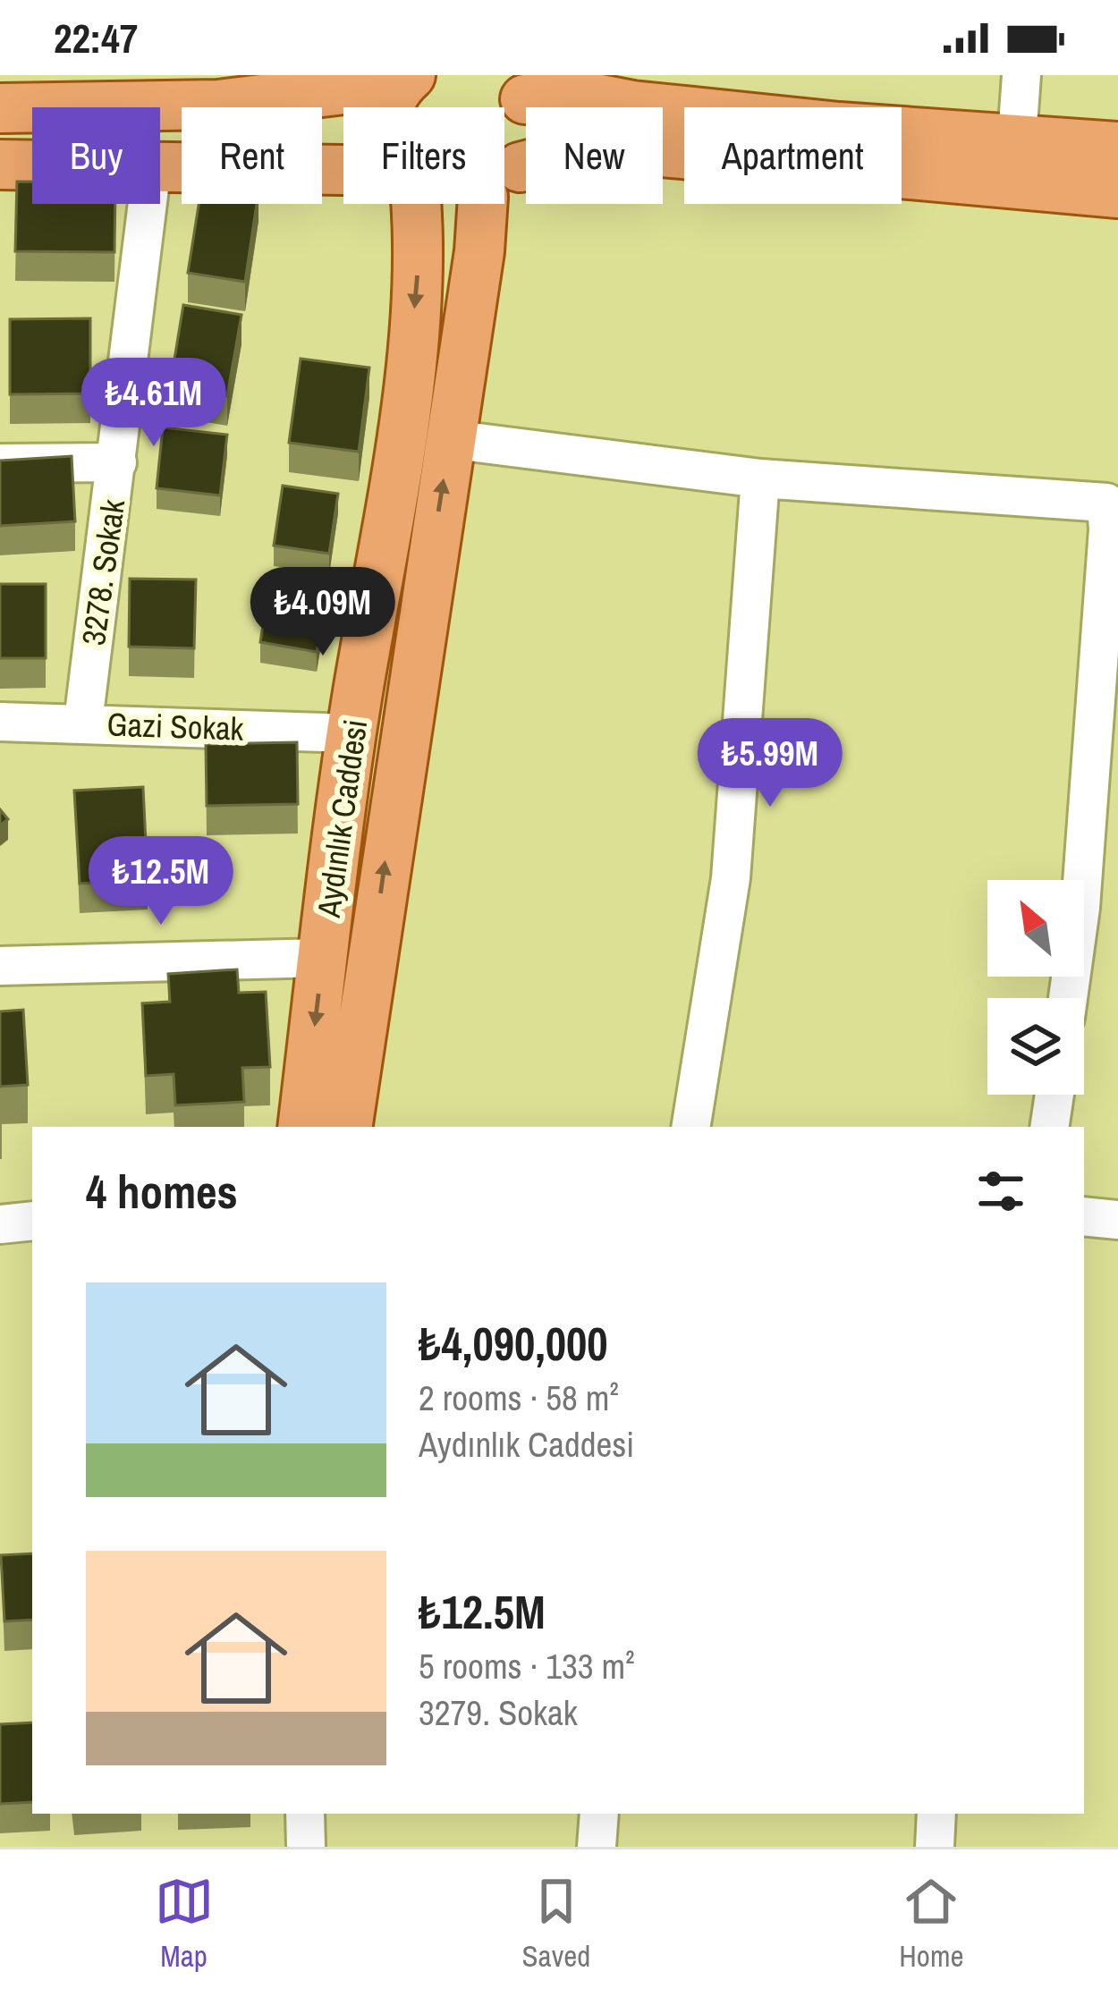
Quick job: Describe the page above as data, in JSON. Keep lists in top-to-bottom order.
{
  "streets": {
    "main road": ["Aydınlık Caddesi"],
    "street": ["3278. Sokak", "Gazi Sokak"]
  },
  "crossings": [
    ["3278. Sokak", "Gazi Sokak"],
    ["Gazi Sokak", "Aydınlık Caddesi"]
  ],
  "north": "top left",
  "page": {
    "status": "22:47",
    "chip": [
      "Buy",
      "Rent",
      "Filters",
      "New",
      "Apartment"
    ],
    "price": [
      "₺4.61M",
      "₺4.09M",
      "₺5.99M",
      "₺12.5M"
    ],
    "heading": "4 homes",
    "list": [
      {
        "name": "₺4,090,000",
        "note": "2 rooms · 58 m² · Aydınlık Caddesi"
      },
      {
        "name": "₺12.5M",
        "note": "5 rooms · 133 m² · 3279. Sokak"
      }
    ],
    "tabs": ["Map", "Saved", "Home"]
  }
}
